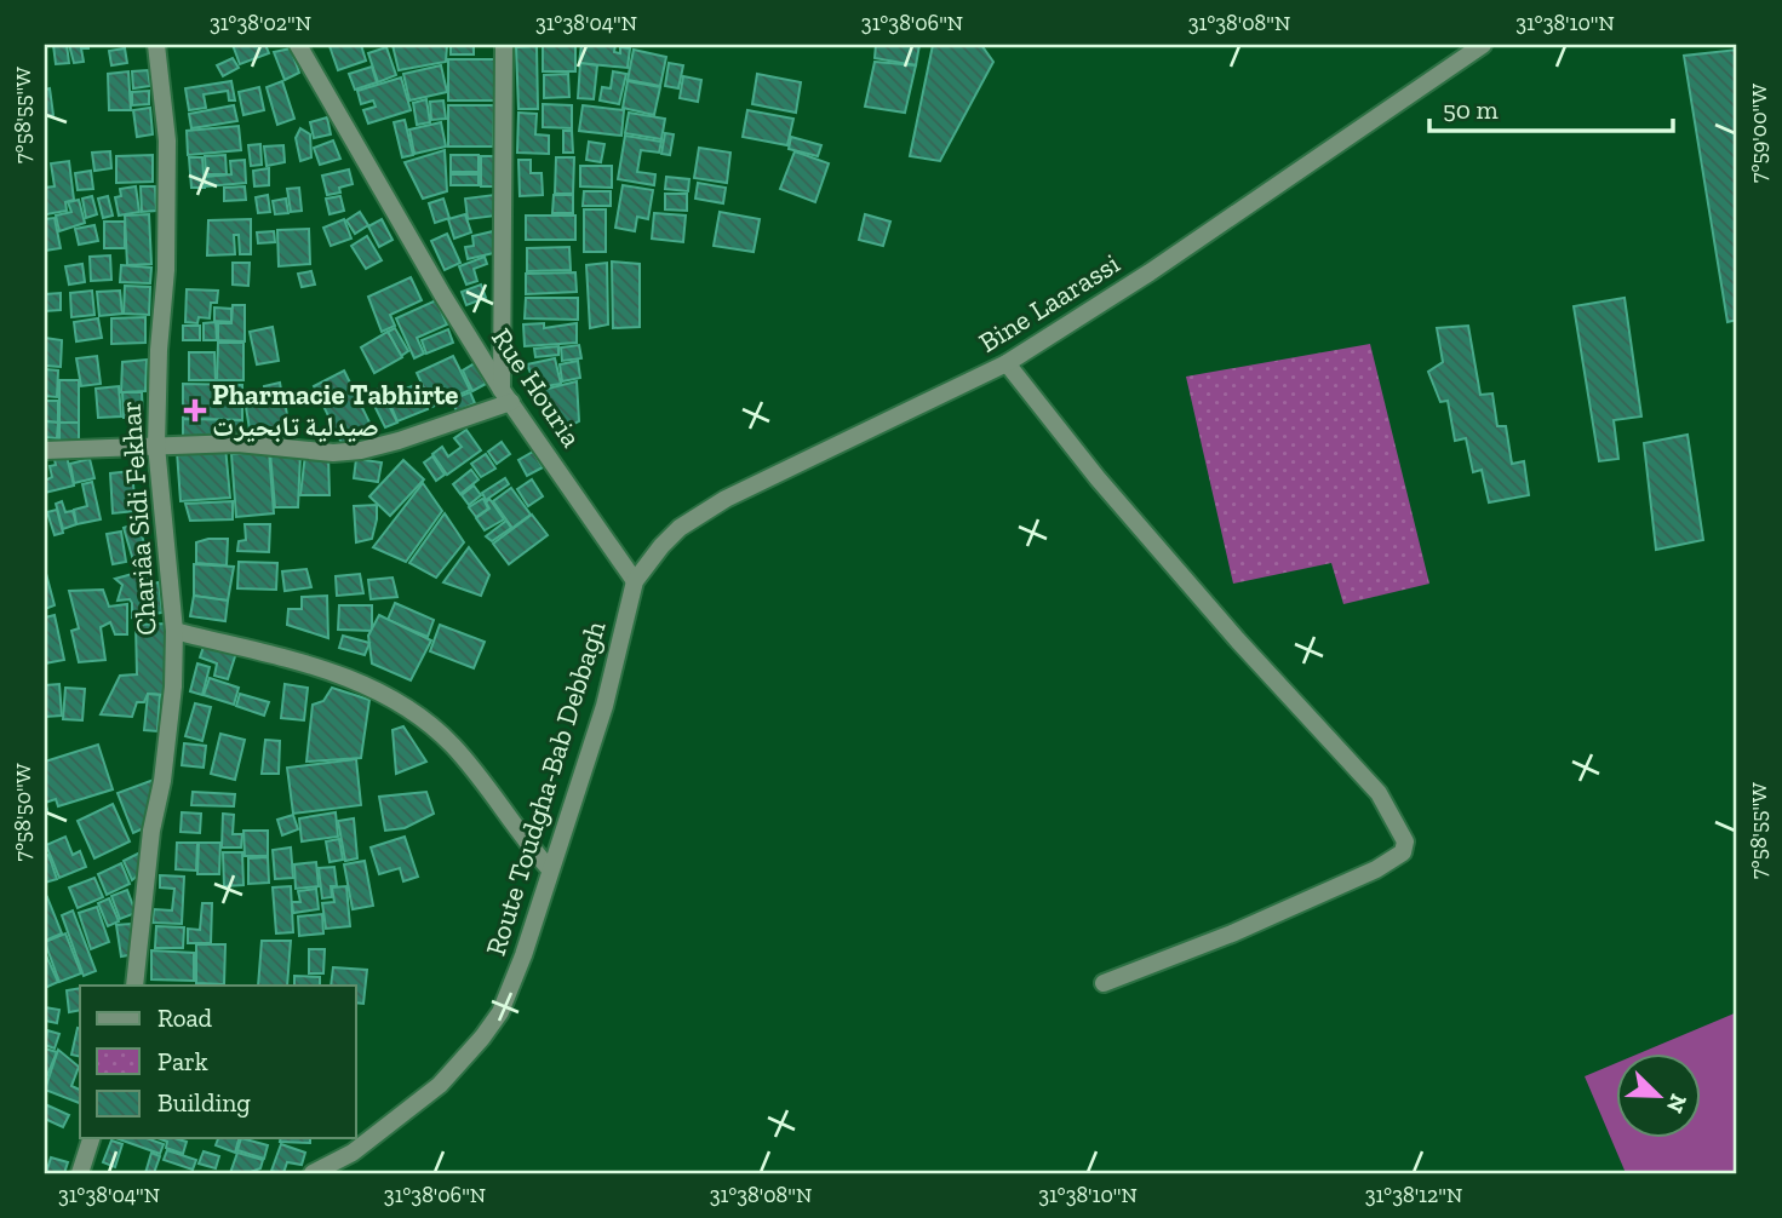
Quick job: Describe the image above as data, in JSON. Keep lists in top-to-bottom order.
{
  "streets": {
    "street": [
      "Bine Laarassi",
      "Rue Houria",
      "Chariâa Sidi Fekhar",
      "Route Toudgha-Bab Debbagh"
    ]
  },
  "crossings": [
    ["Bine Laarassi", "Rue Houria"],
    ["Bine Laarassi", "Route Toudgha-Bab Debbagh"],
    ["Rue Houria", "Route Toudgha-Bab Debbagh"]
  ],
  "places": {
    "health": ["Pharmacie Tabhirte صيدلية تابحيرت"]
  },
  "legend": ["Road", "Park", "Building"],
  "scale_bar": "50 m",
  "north": "bottom right",
  "coordinates": [
    "31°38'02\"N",
    "31°38'04\"N",
    "31°38'06\"N",
    "31°38'08\"N",
    "31°38'10\"N",
    "7°58'55\"W",
    "7°59'00\"W",
    "7°58'50\"W",
    "31°38'12\"N"
  ]
}
